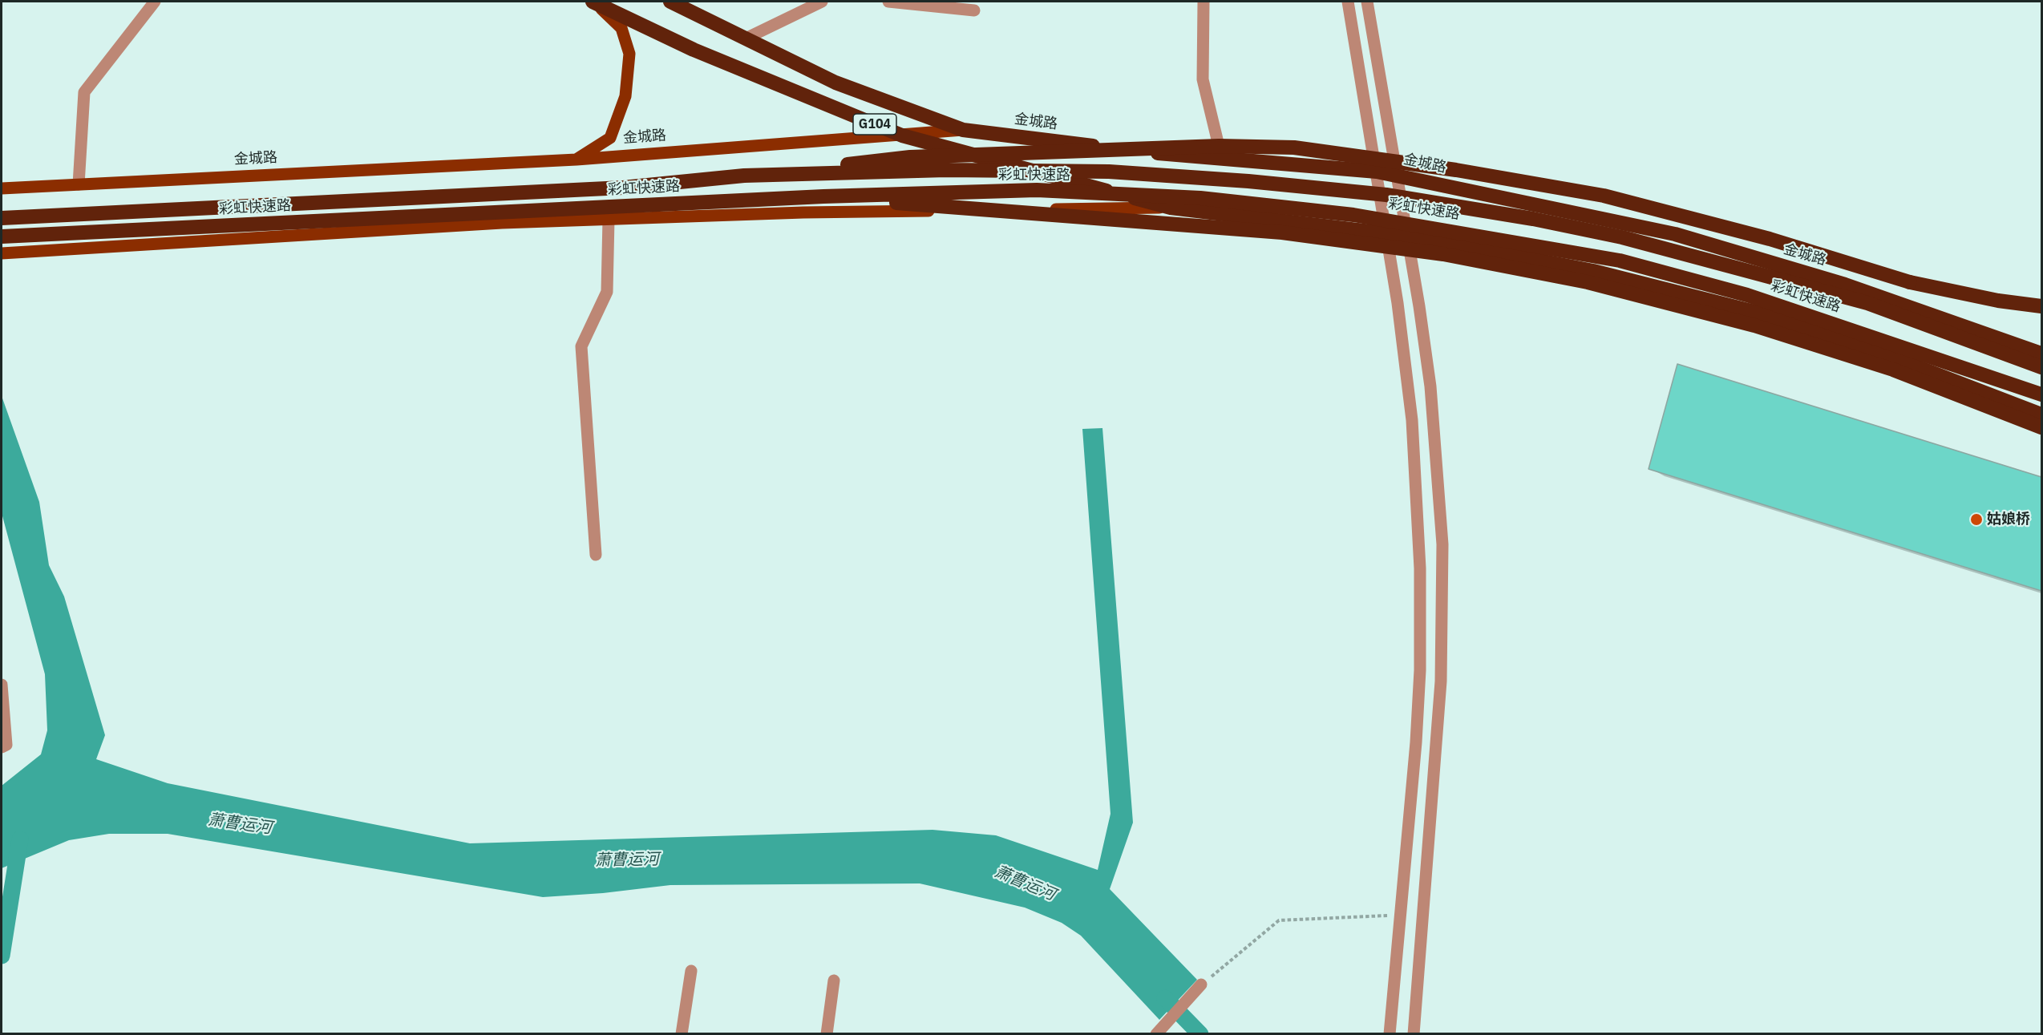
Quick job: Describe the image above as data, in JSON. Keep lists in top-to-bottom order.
{
  "streets": {
    "highway": ["金城路", "G104", "彩虹快速路"]
  },
  "crossings": [
    ["金城路", "G104"]
  ],
  "water": ["萧曹运河"],
  "places": ["姑娘桥"]
}
